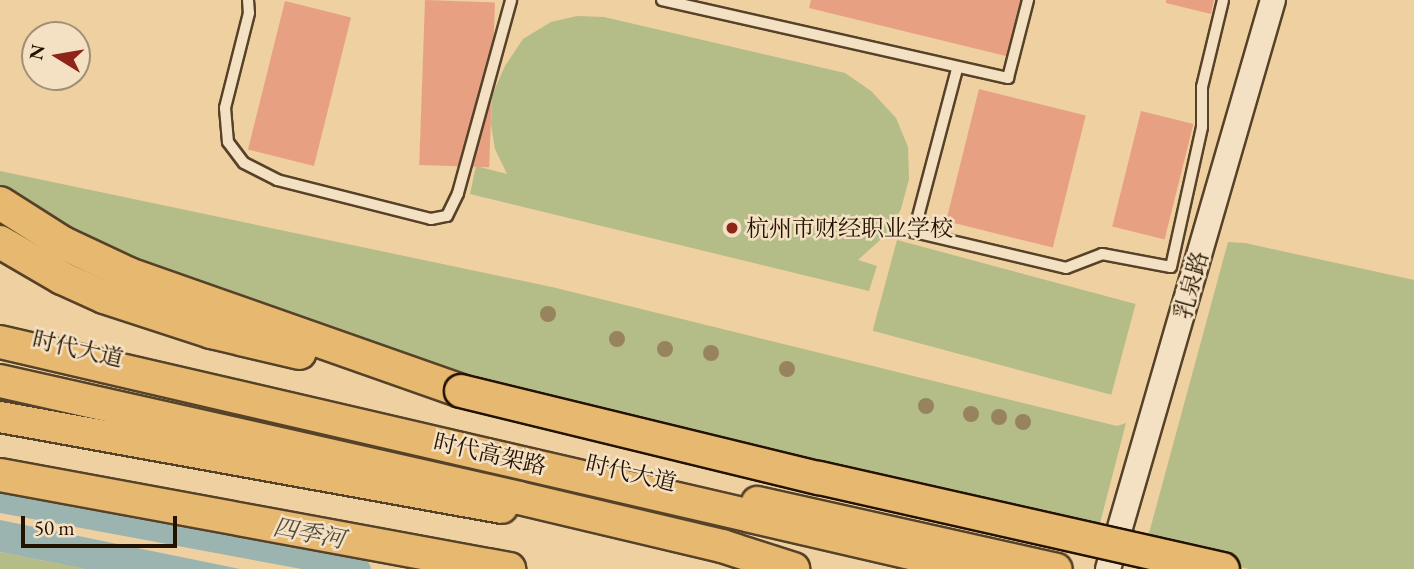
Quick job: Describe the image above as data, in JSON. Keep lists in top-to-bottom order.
{
  "streets": {
    "highway": ["时代高架路"],
    "main road": ["时代大道"],
    "street": ["乳泉路"]
  },
  "water": ["四季河"],
  "places": ["杭州市财经职业学校"],
  "scale_bar": "50 m",
  "north": "left"
}
